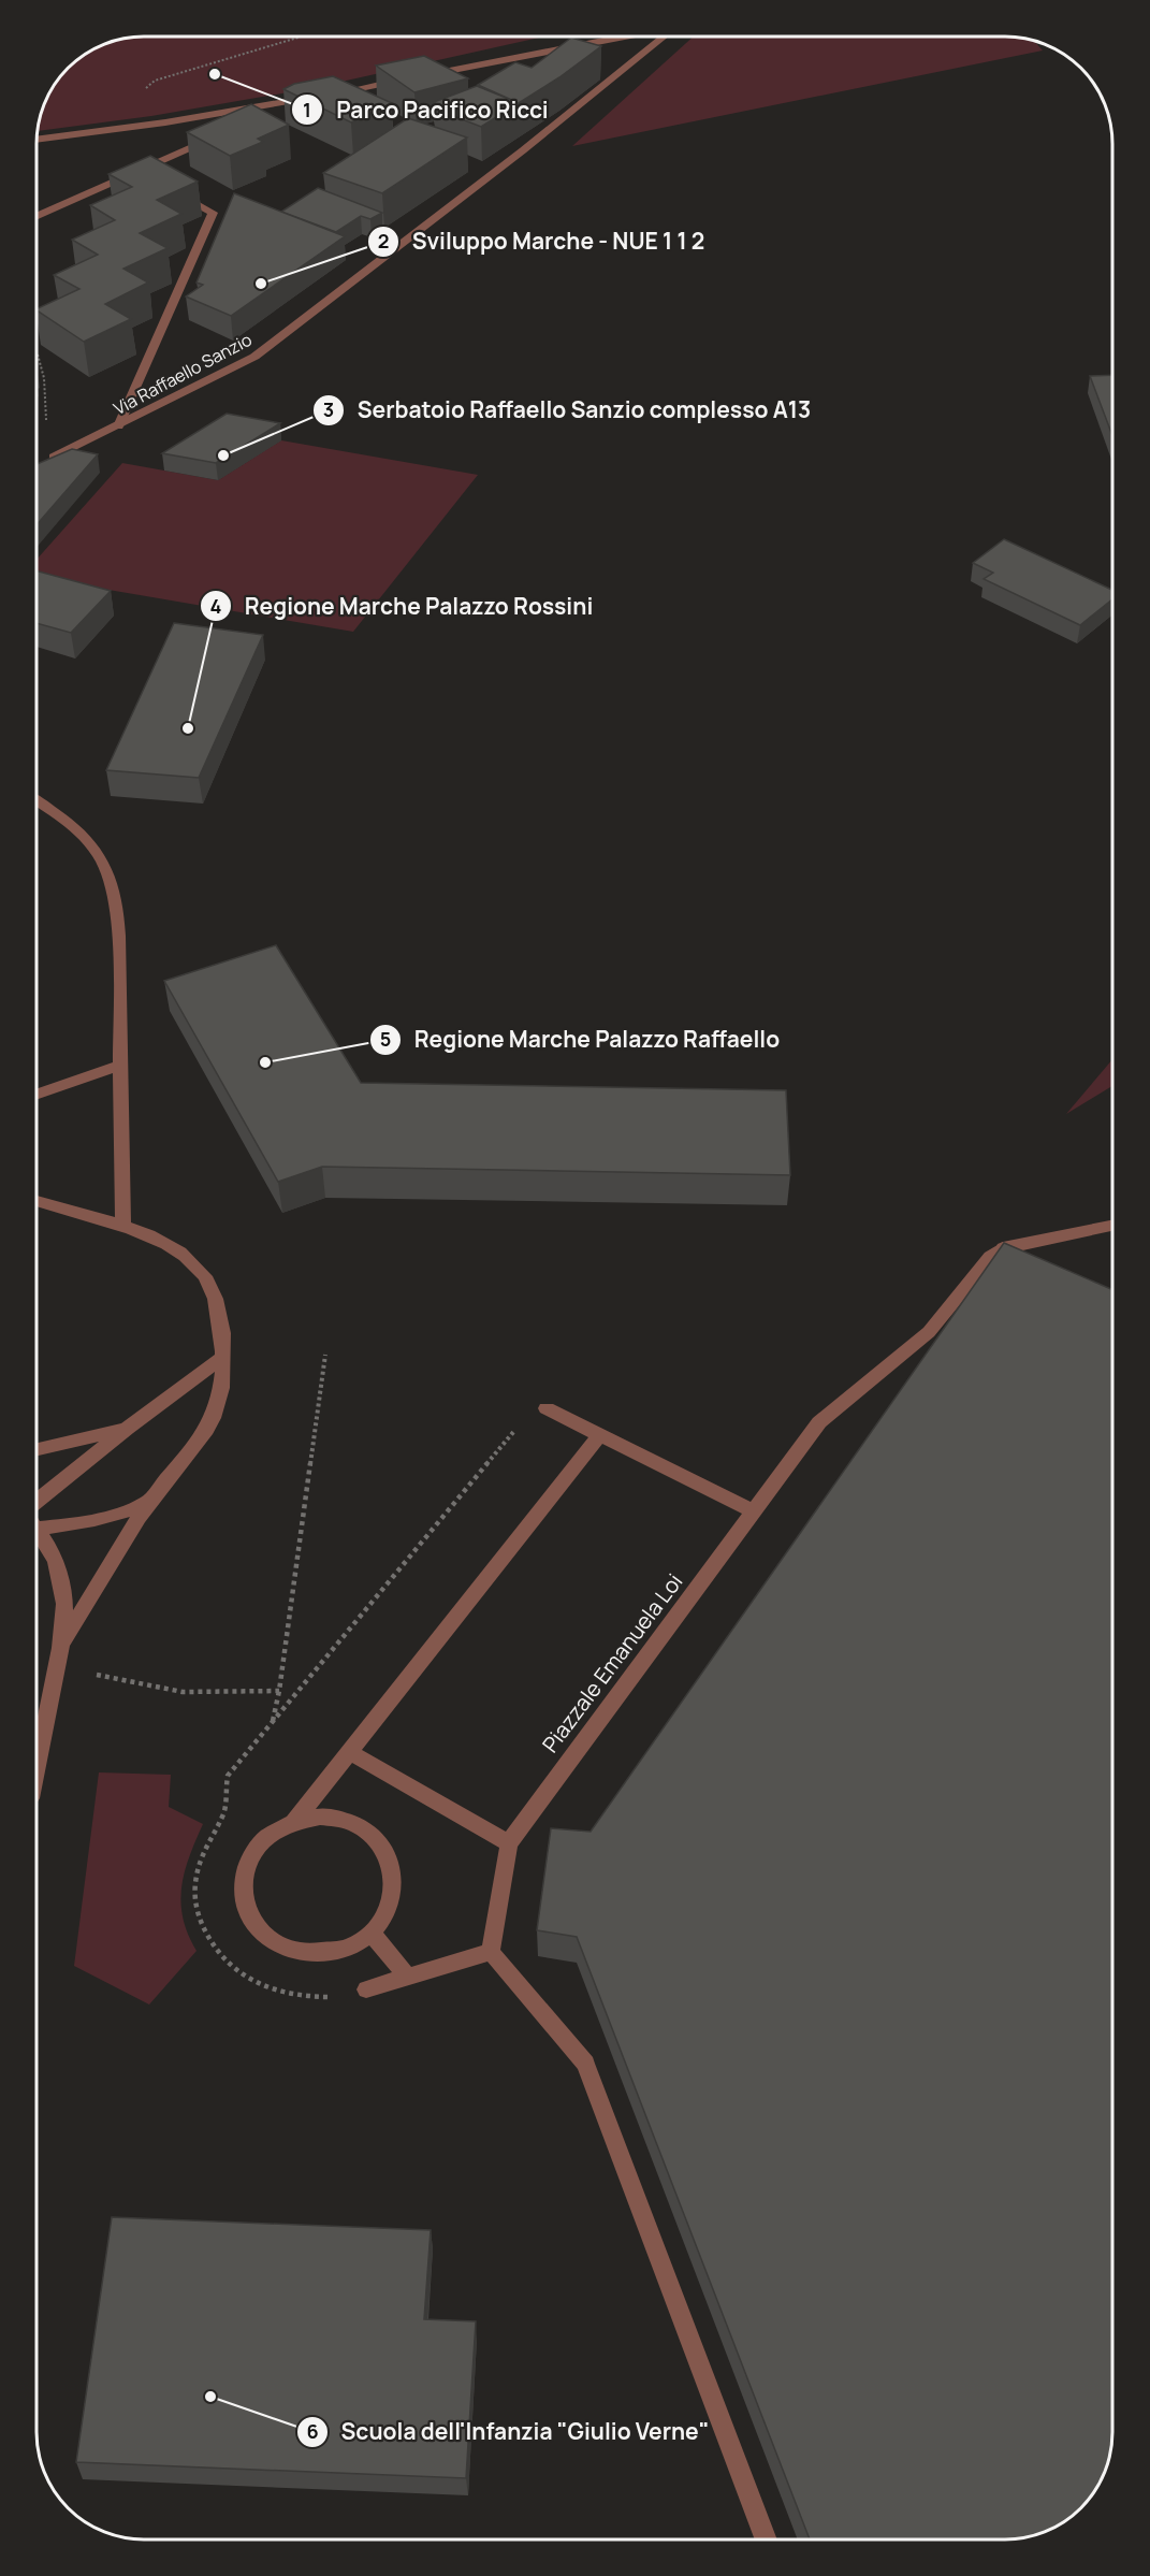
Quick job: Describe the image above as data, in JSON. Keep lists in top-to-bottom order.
{
  "streets": {
    "street": ["Via Raffaello Sanzio", "Piazzale Emanuela Loi"]
  },
  "places": [
    "Parco Pacifico Ricci",
    "Sviluppo Marche - NUE 1 1 2",
    "Serbatoio Raffaello Sanzio complesso A13",
    "Regione Marche Palazzo Rossini",
    "Regione Marche Palazzo Raffaello",
    "Scuola dell'Infanzia \"Giulio Verne\""
  ]
}
